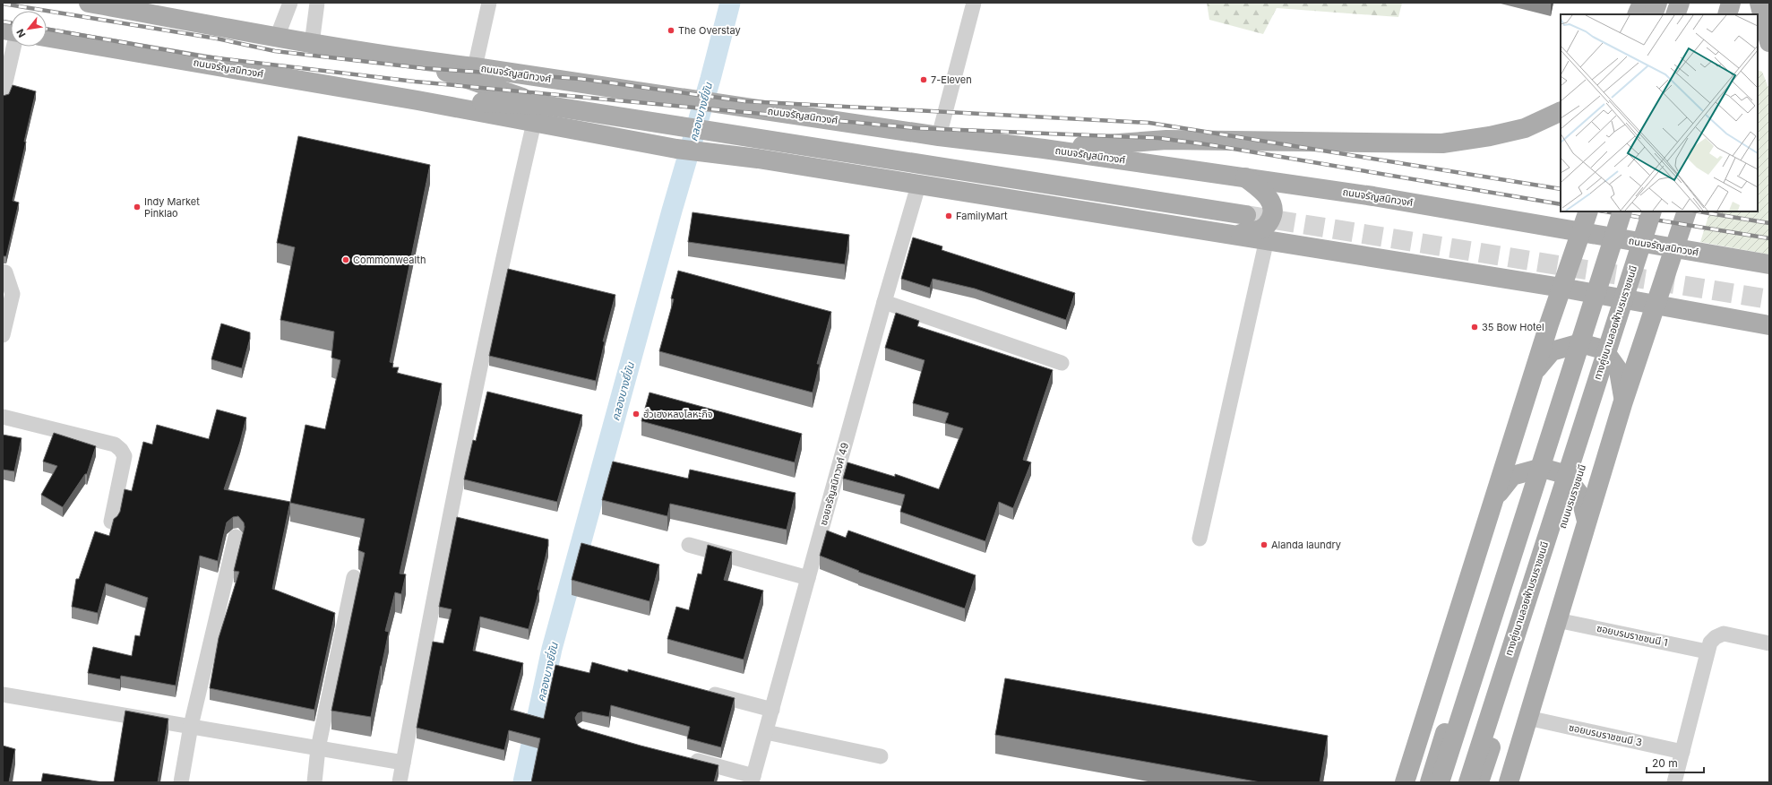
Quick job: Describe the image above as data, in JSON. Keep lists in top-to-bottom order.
{
  "streets": {
    "main road": ["ถนนจรัญสนิทวงศ์", "ทางคู่ขนานลอยฟ้าบรมราชชนนี", "ถนนบรมราชชนนี"],
    "street": ["ซอยจรัญสนิทวงศ์ 49", "ซอยบรมราชชนนี 1", "ซอยบรมราชชนนี 3"]
  },
  "crossings": [
    ["ถนนจรัญสนิทวงศ์", "ซอยจรัญสนิทวงศ์ 49"],
    ["ถนนจรัญสนิทวงศ์", "ถนนบรมราชชนนี"],
    ["ถนนบรมราชชนนี", "ซอยบรมราชชนนี 1"],
    ["ถนนบรมราชชนนี", "ซอยบรมราชชนนี 3"]
  ],
  "water": ["คลองบางยี่ขัน"],
  "places": [
    "The Overstay",
    "7-Eleven",
    "Indy Market Pinklao",
    "FamilyMart",
    "Commonwealth",
    "35 Bow Hotel",
    "ฮั่วเฮงหลงโลหะกิจ",
    "Alanda laundry"
  ],
  "scale_bar": "20 m",
  "north": "bottom left"
}
